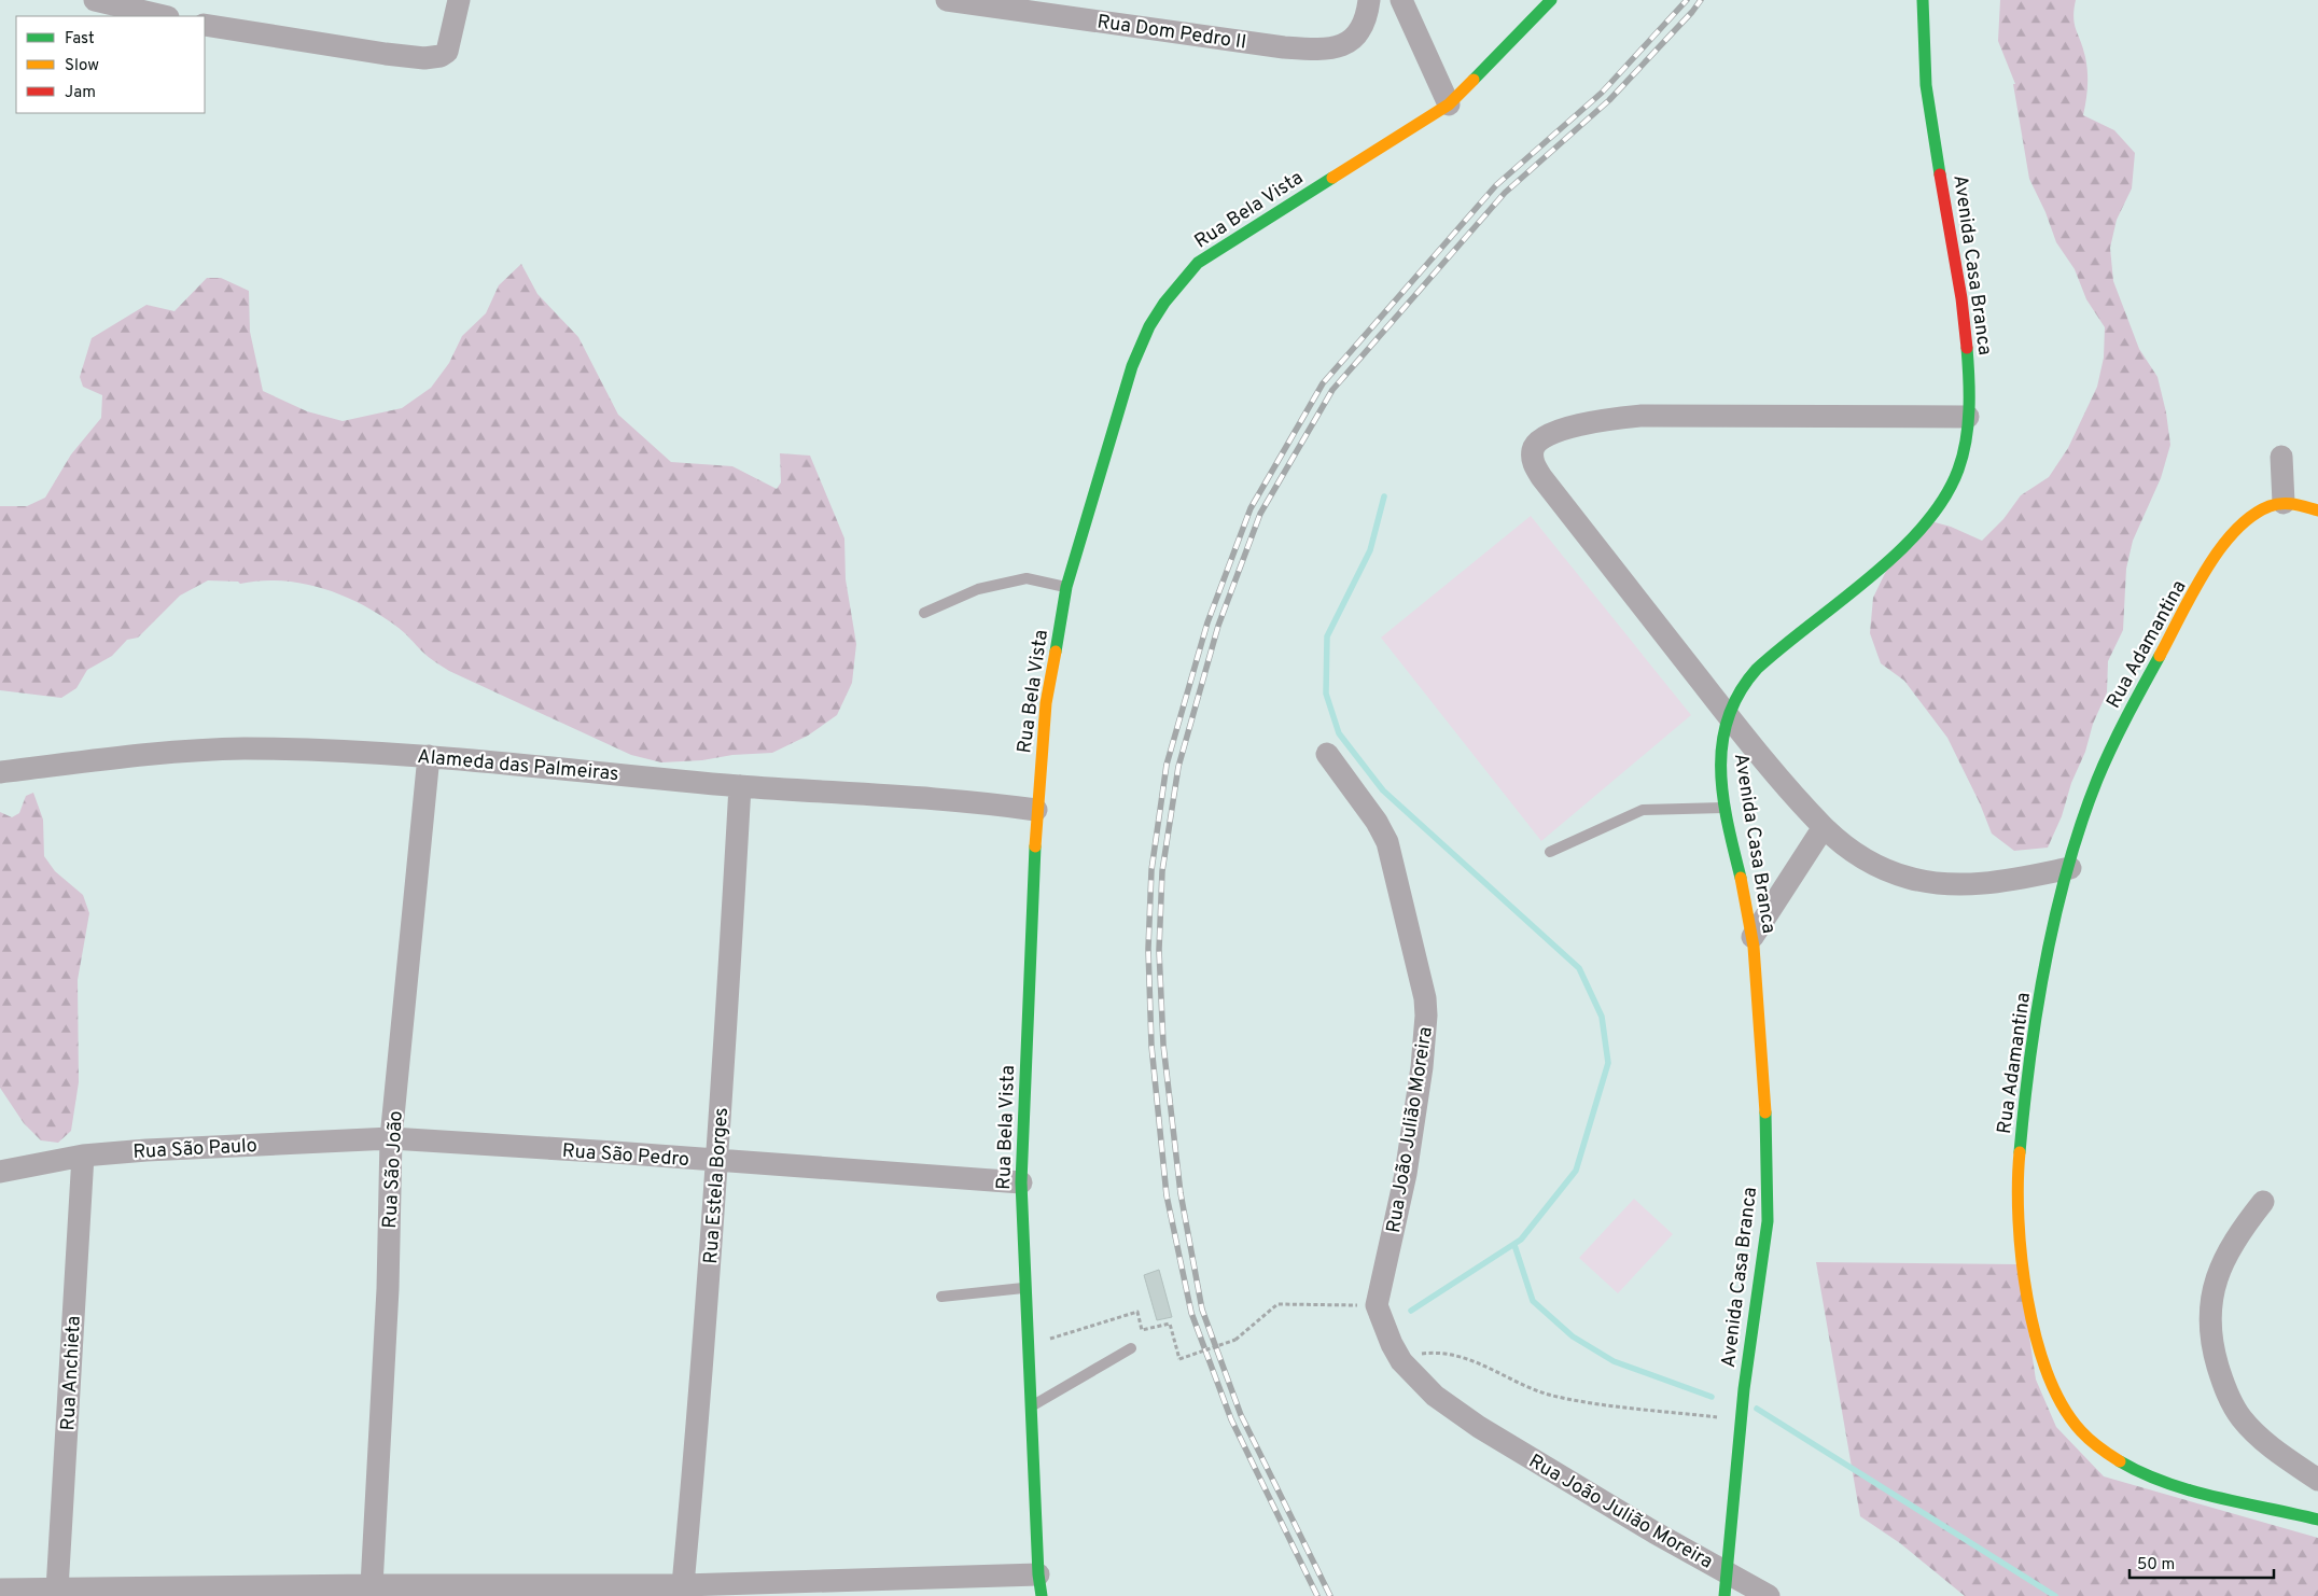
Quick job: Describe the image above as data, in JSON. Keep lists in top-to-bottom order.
{
  "streets": {
    "street": [
      "Rua Dom Pedro II",
      "Rua Bela Vista",
      "Avenida Casa Branca",
      "Rua Adamantina",
      "Alameda das Palmeiras",
      "Rua João Julião Moreira",
      "Rua São Paulo",
      "Rua São Pedro",
      "Rua São João",
      "Rua Estela Borges",
      "Rua Anchieta"
    ]
  },
  "crossings": [
    ["Rua Bela Vista", "Alameda das Palmeiras"],
    ["Rua Bela Vista", "Rua São Pedro"],
    ["Avenida Casa Branca", "Rua João Julião Moreira"],
    ["Alameda das Palmeiras", "Rua São João"],
    ["Alameda das Palmeiras", "Rua Estela Borges"],
    ["Rua São Paulo", "Rua São Pedro"],
    ["Rua São Paulo", "Rua São João"],
    ["Rua São Paulo", "Rua Anchieta"],
    ["Rua São Pedro", "Rua São João"],
    ["Rua São Pedro", "Rua Estela Borges"]
  ],
  "legend": ["Fast", "Slow", "Jam"],
  "scale_bar": "50 m"
}
